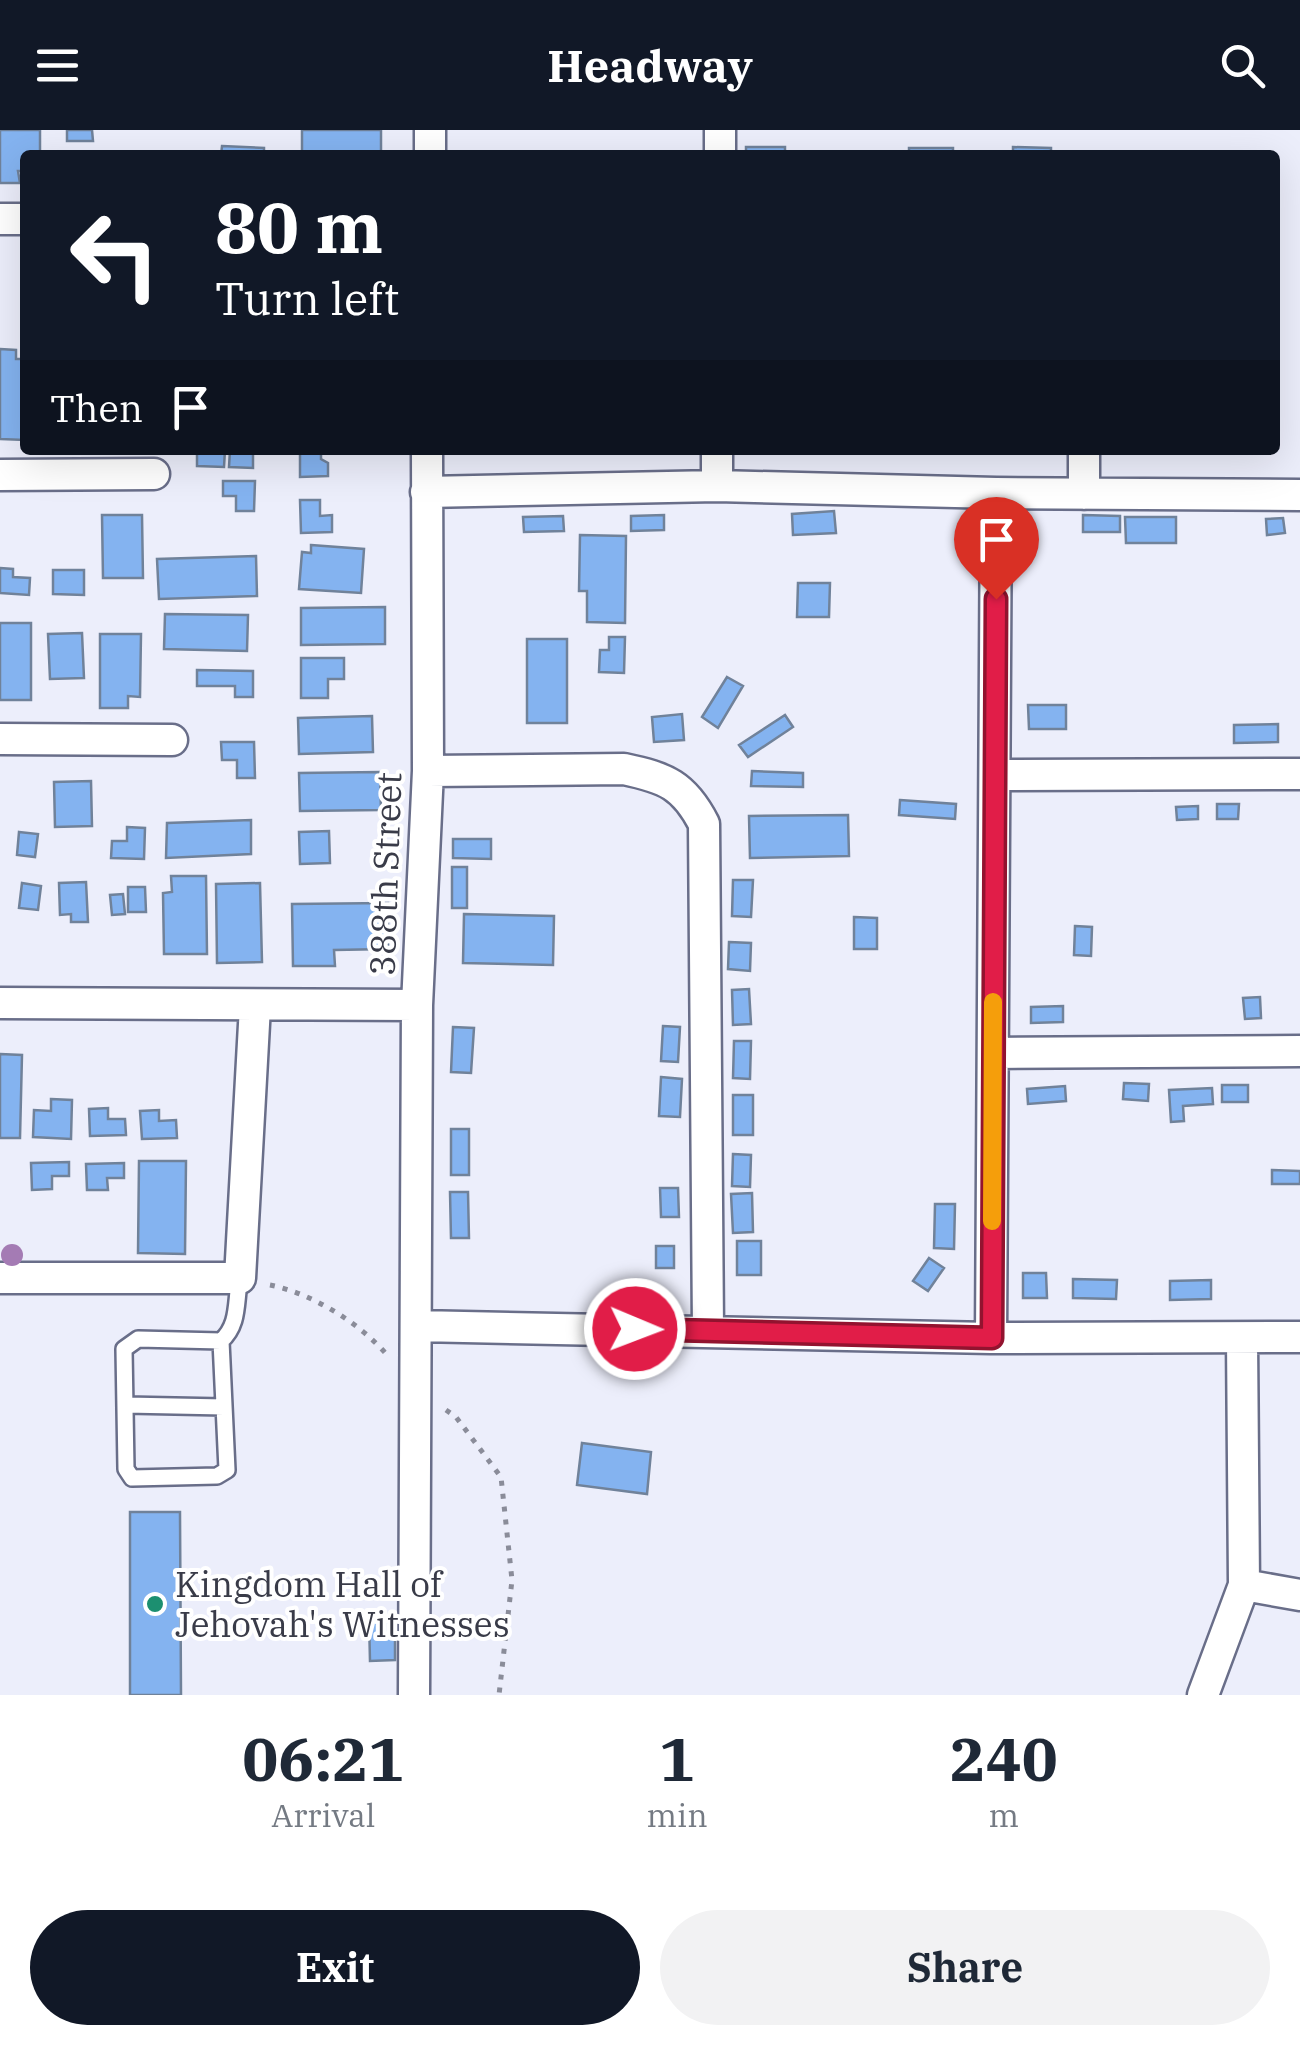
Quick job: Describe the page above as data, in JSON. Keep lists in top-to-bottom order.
{
  "streets": {
    "street": ["388th Street"]
  },
  "places": ["Kingdom Hall of Jehovah's Witnesses"],
  "page": {
    "header": "Headway",
    "turn": ["80 m", "Turn left"],
    "then": "Then",
    "eta": [
      "06:21",
      "Arrival",
      "1",
      "min",
      "240",
      "m"
    ],
    "buttons": ["Exit", "Share"]
  }
}
